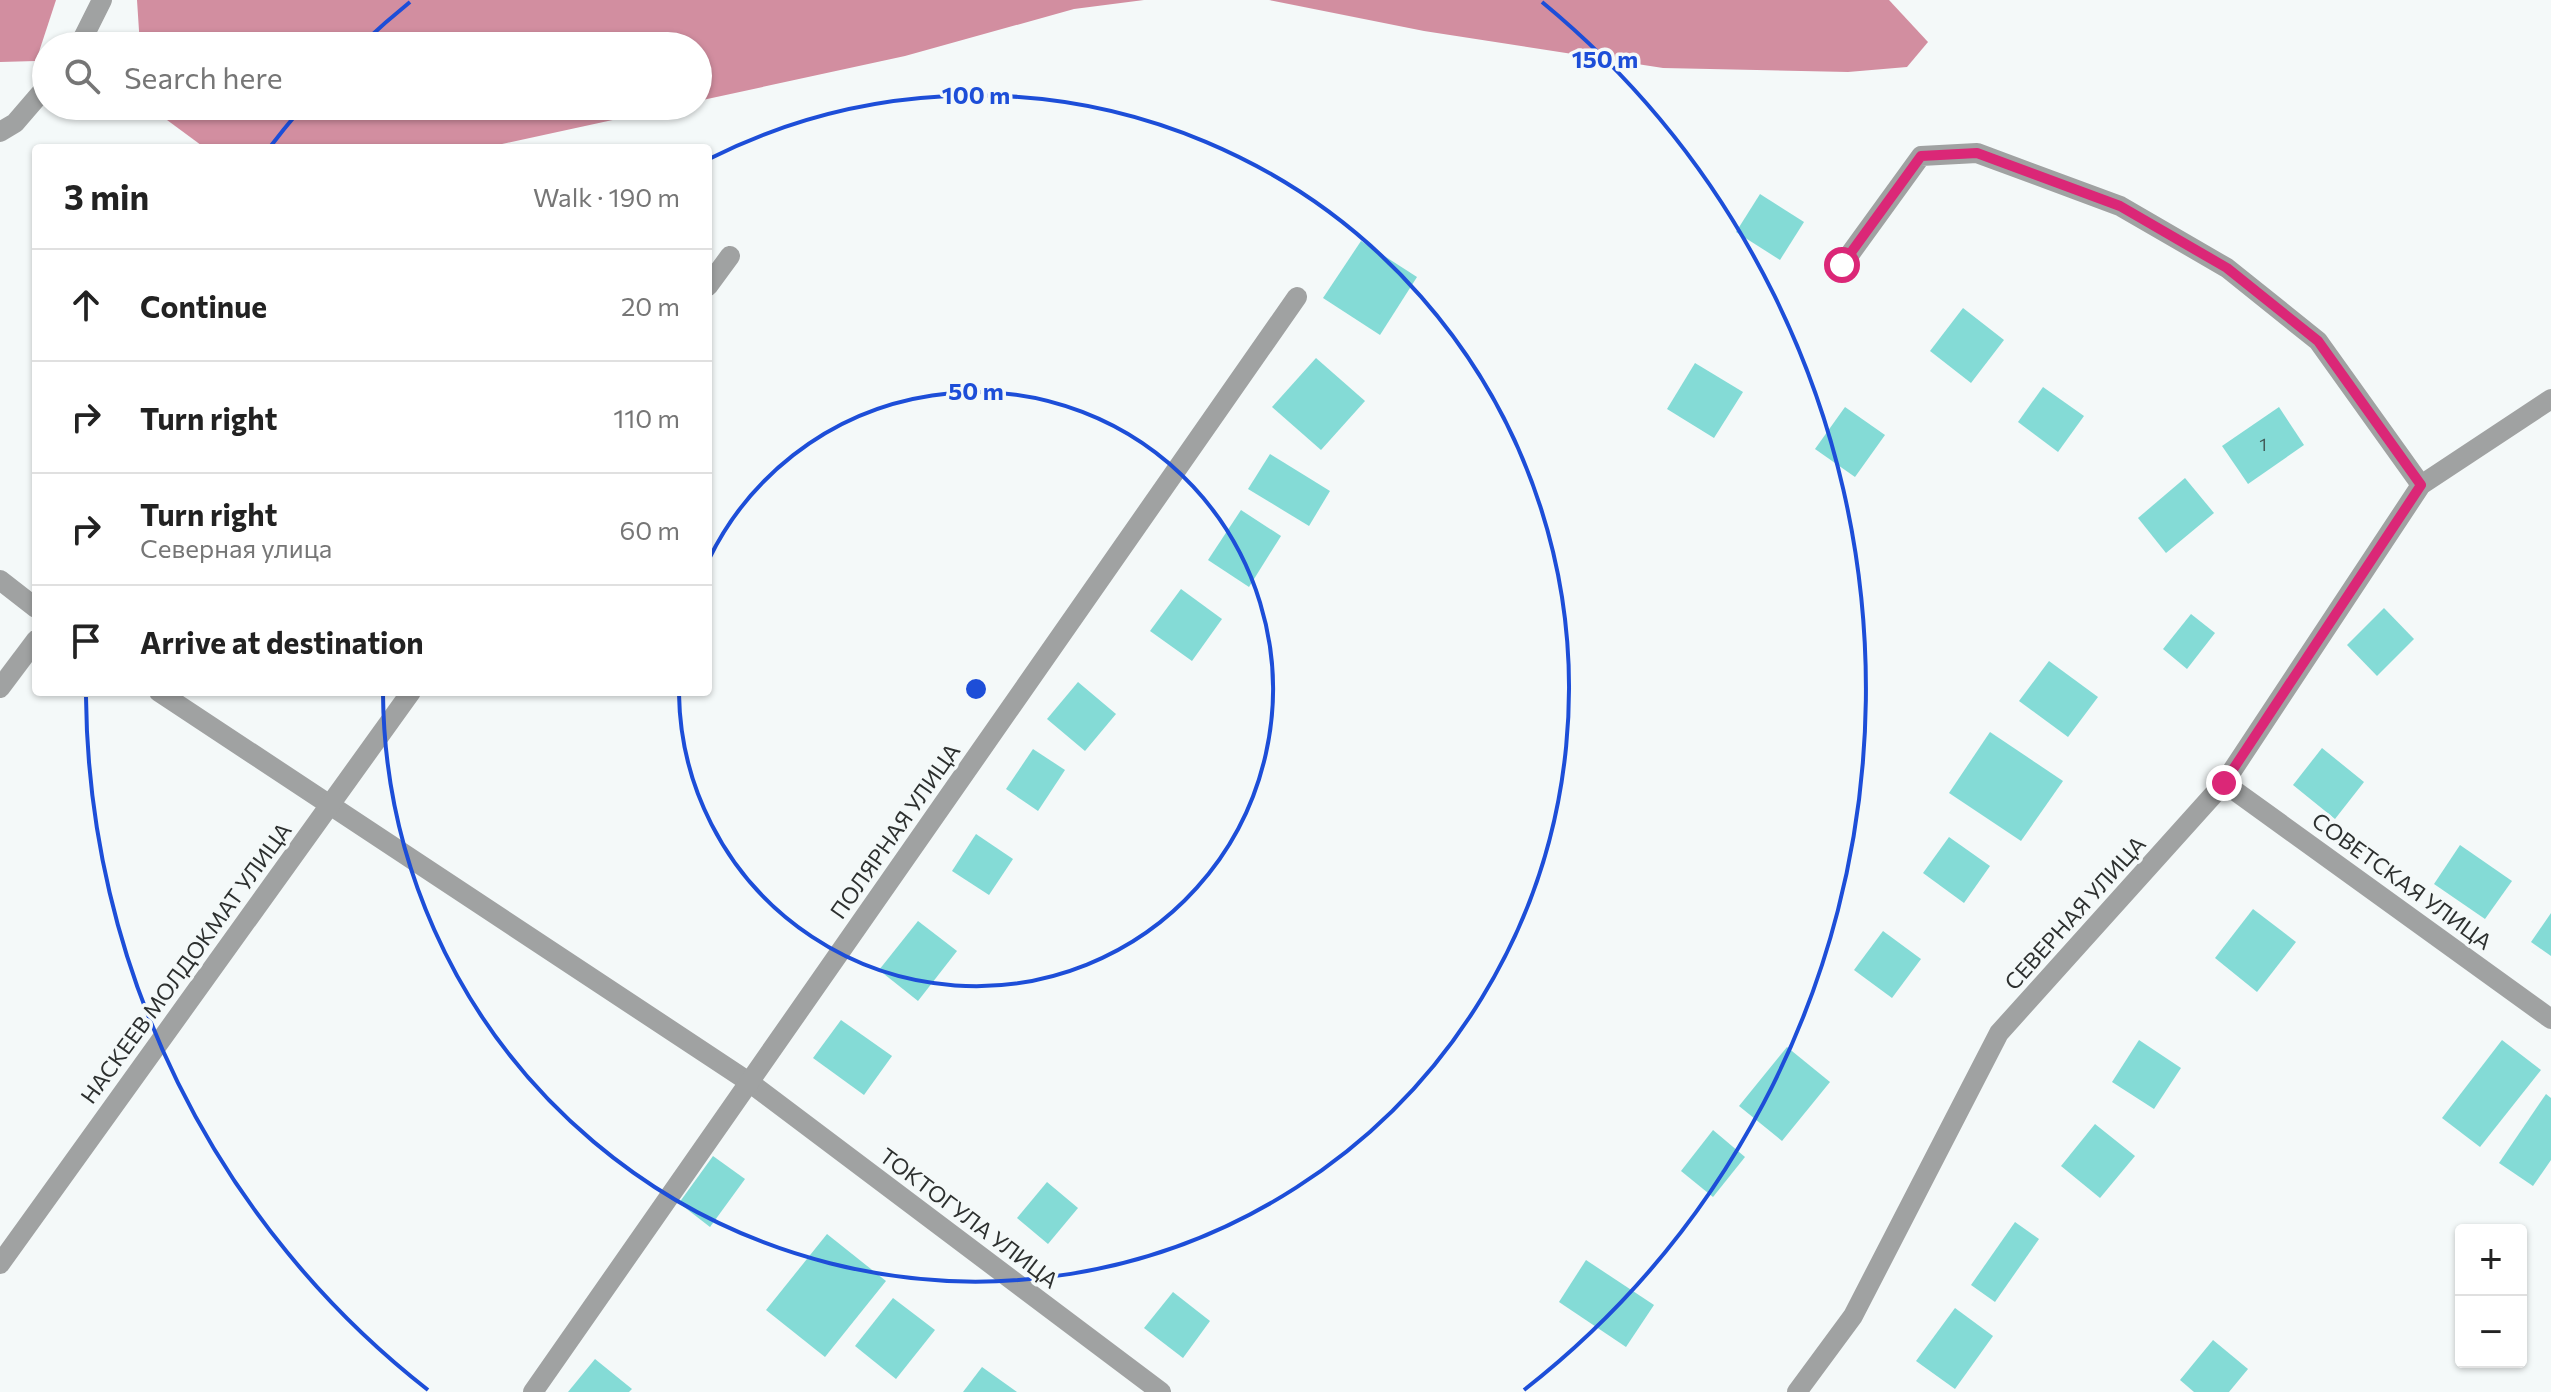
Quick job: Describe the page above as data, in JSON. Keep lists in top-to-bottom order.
{
  "streets": {
    "street": [
      "ПОЛЯРНАЯ УЛИЦА",
      "СОВЕТСКАЯ УЛИЦА",
      "СЕВЕРНАЯ УЛИЦА",
      "НАСКЕЕВ МОЛДОКМАТ УЛИЦА",
      "ТОКТОГУЛА УЛИЦА"
    ]
  },
  "crossings": [
    ["ПОЛЯРНАЯ УЛИЦА", "ТОКТОГУЛА УЛИЦА"],
    ["СОВЕТСКАЯ УЛИЦА", "СЕВЕРНАЯ УЛИЦА"],
    ["НАСКЕЕВ МОЛДОКМАТ УЛИЦА", "ТОКТОГУЛА УЛИЦА"]
  ],
  "house_numbers": ["1"],
  "page": {
    "search": "Search here",
    "heading": ["3 min", "Walk · 190 m"],
    "list": [
      ["Continue", "20 m"],
      ["Turn right", "110 m"],
      ["Turn right", "Северная улица", "60 m"],
      "Arrive at destination"
    ],
    "map_buttons": ["+", "−"]
  },
  "rings": ["150 m", "100 m", "50 m"]
}
